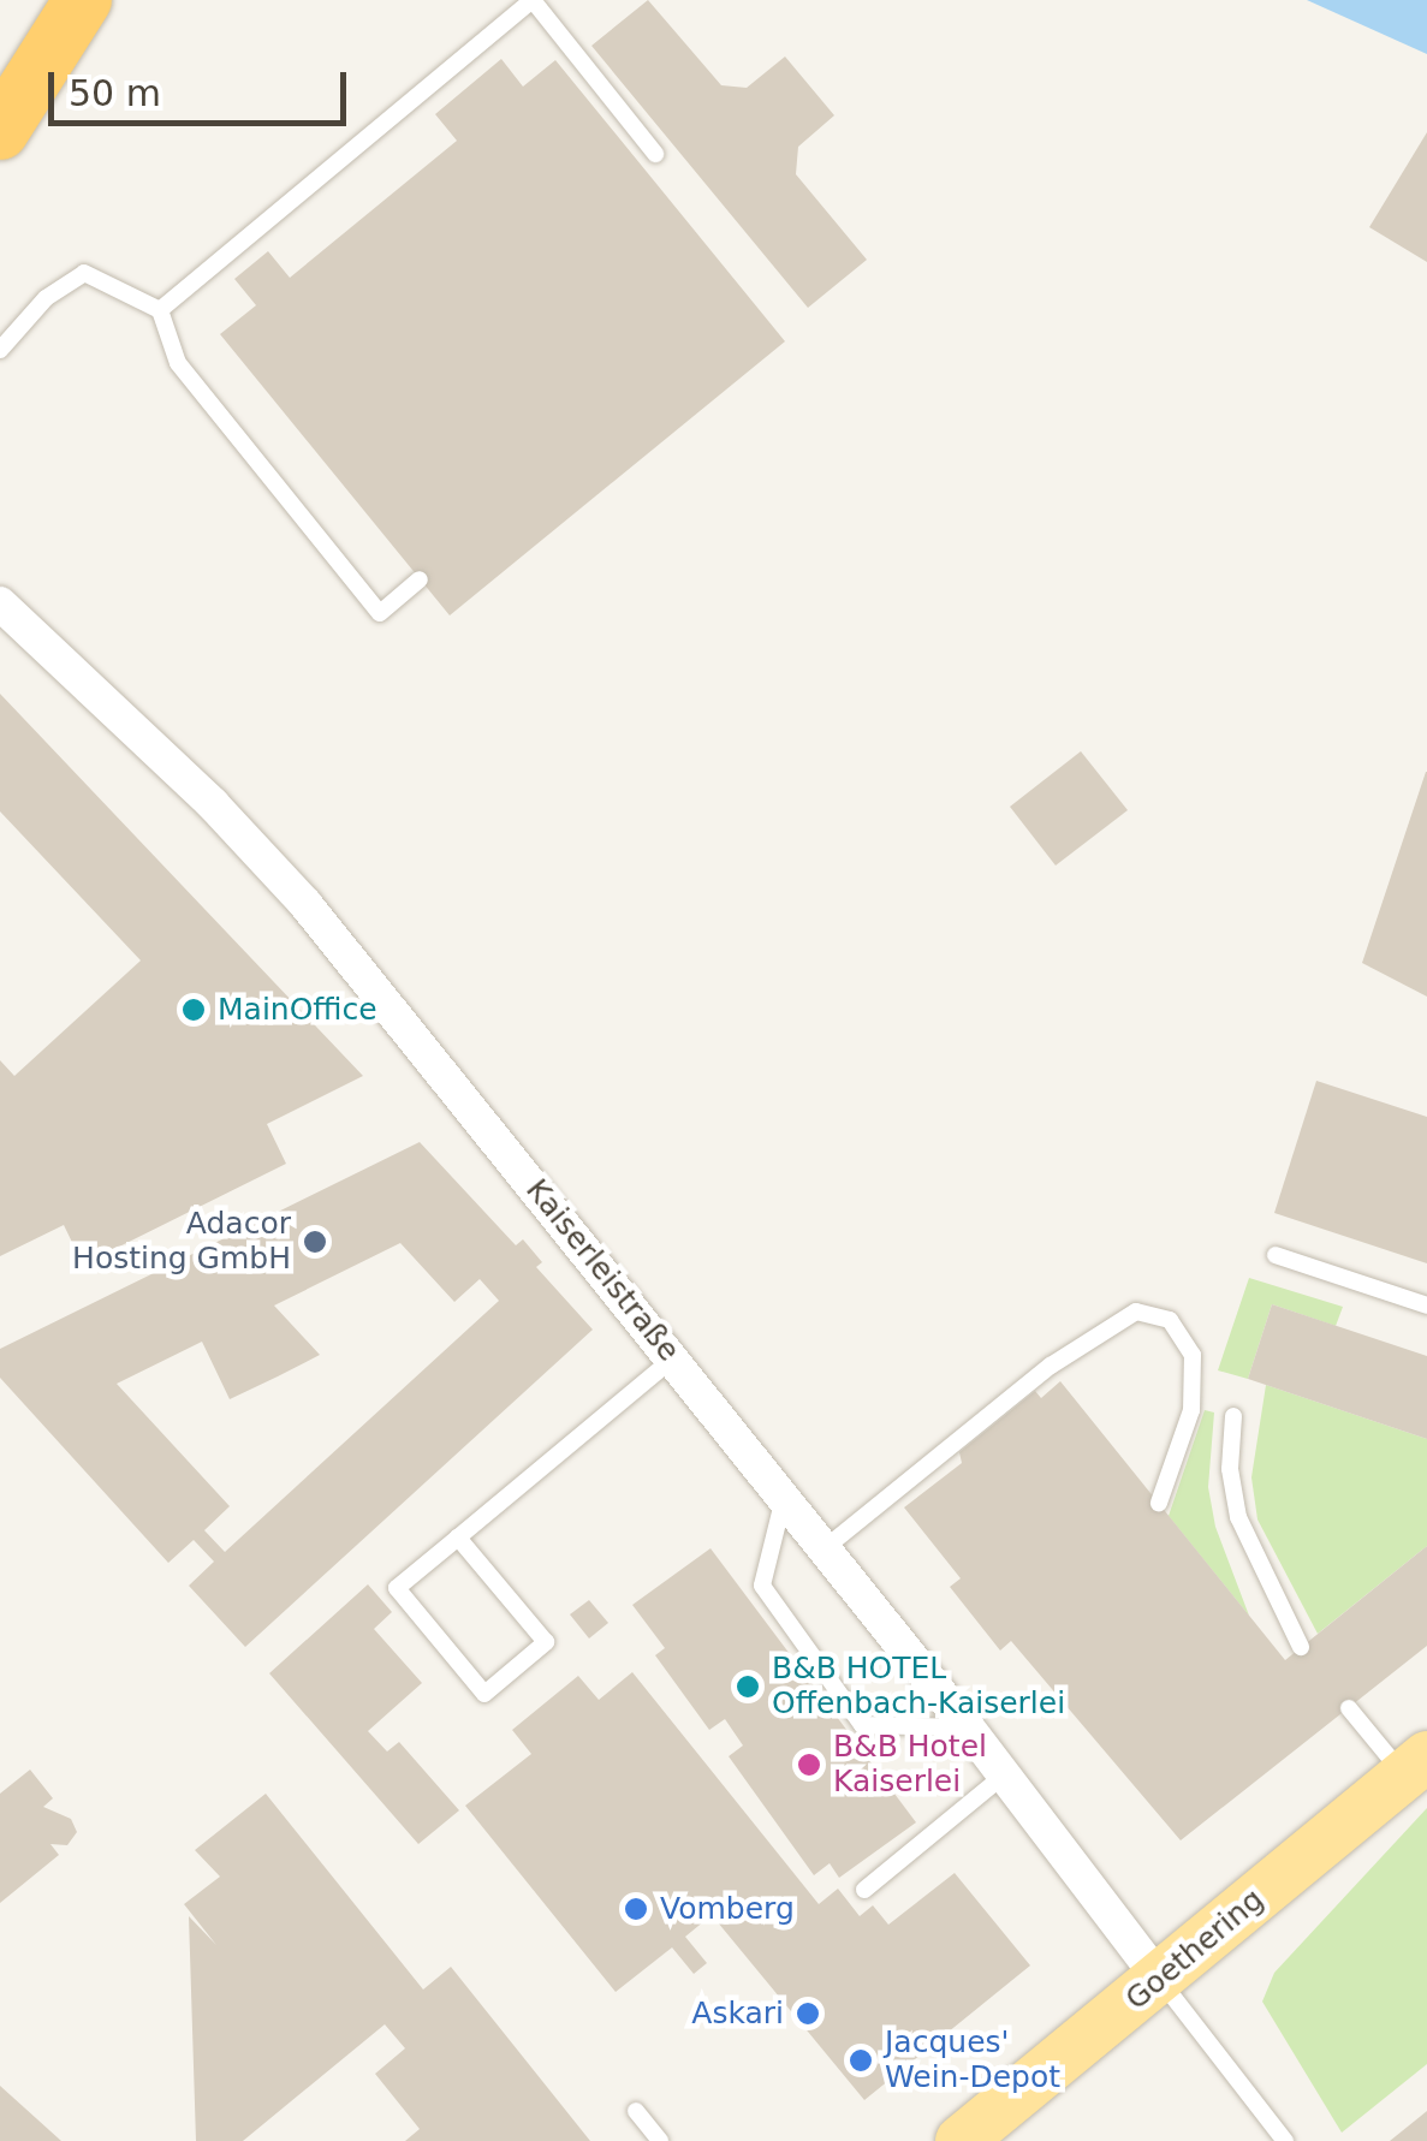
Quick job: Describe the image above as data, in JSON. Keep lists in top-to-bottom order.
{
  "streets": {
    "main road": ["Goethering"],
    "street": ["Kaiserleistraße"]
  },
  "crossings": [
    ["Kaiserleistraße", "Goethering"]
  ],
  "places": [
    "MainOffice",
    "Adacor Hosting GmbH",
    "B&B HOTEL Offenbach-Kaiserlei",
    "B&B Hotel Kaiserlei",
    "Vomberg",
    "Askari",
    "Jacques' Wein-Depot"
  ],
  "scale_bar": "50 m"
}
